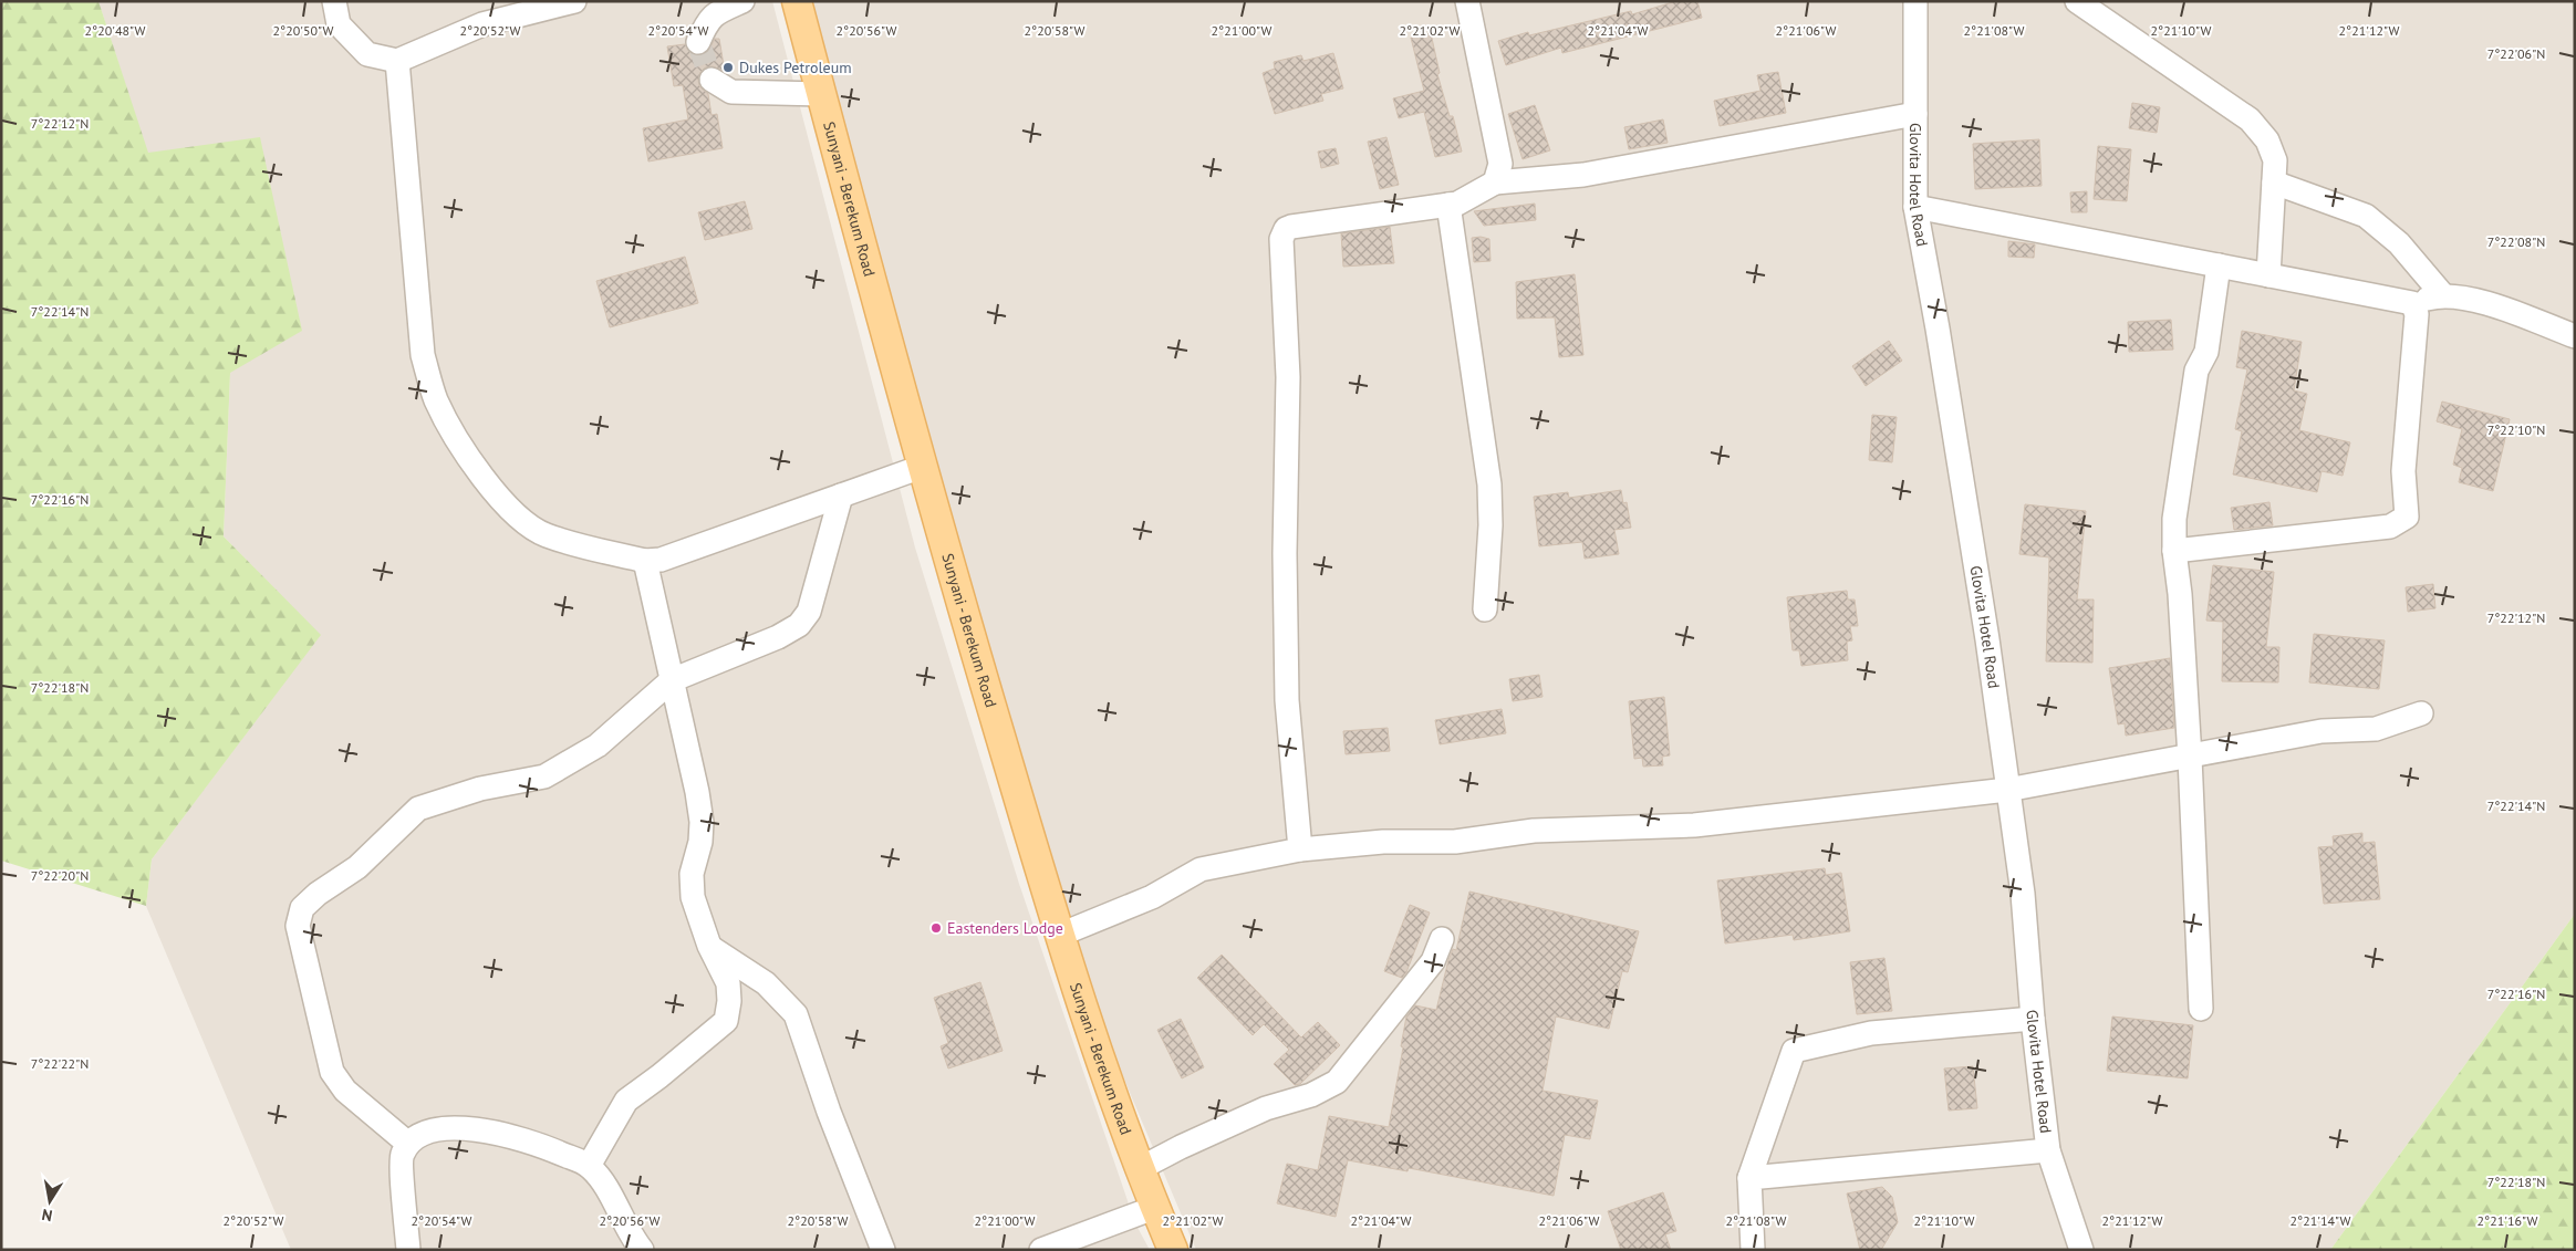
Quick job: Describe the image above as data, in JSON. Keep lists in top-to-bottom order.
{
  "streets": {
    "main road": ["Sunyani - Berekum Road"],
    "street": ["Glovita Hotel Road"]
  },
  "places": ["Dukes Petroleum", "Eastenders Lodge"],
  "north": "bottom",
  "coordinates": [
    "2°20'48\"W",
    "2°20'50\"W",
    "2°20'52\"W",
    "2°20'54\"W",
    "2°20'56\"W",
    "2°20'58\"W",
    "2°21'00\"W",
    "2°21'02\"W",
    "2°21'04\"W",
    "2°21'06\"W",
    "2°21'08\"W",
    "2°21'10\"W",
    "2°21'12\"W",
    "7°22'06\"N",
    "7°22'12\"N",
    "7°22'08\"N",
    "7°22'14\"N",
    "7°22'10\"N",
    "7°22'16\"N",
    "7°22'18\"N",
    "7°22'20\"N",
    "7°22'22\"N",
    "2°21'14\"W",
    "2°21'16\"W"
  ]
}
